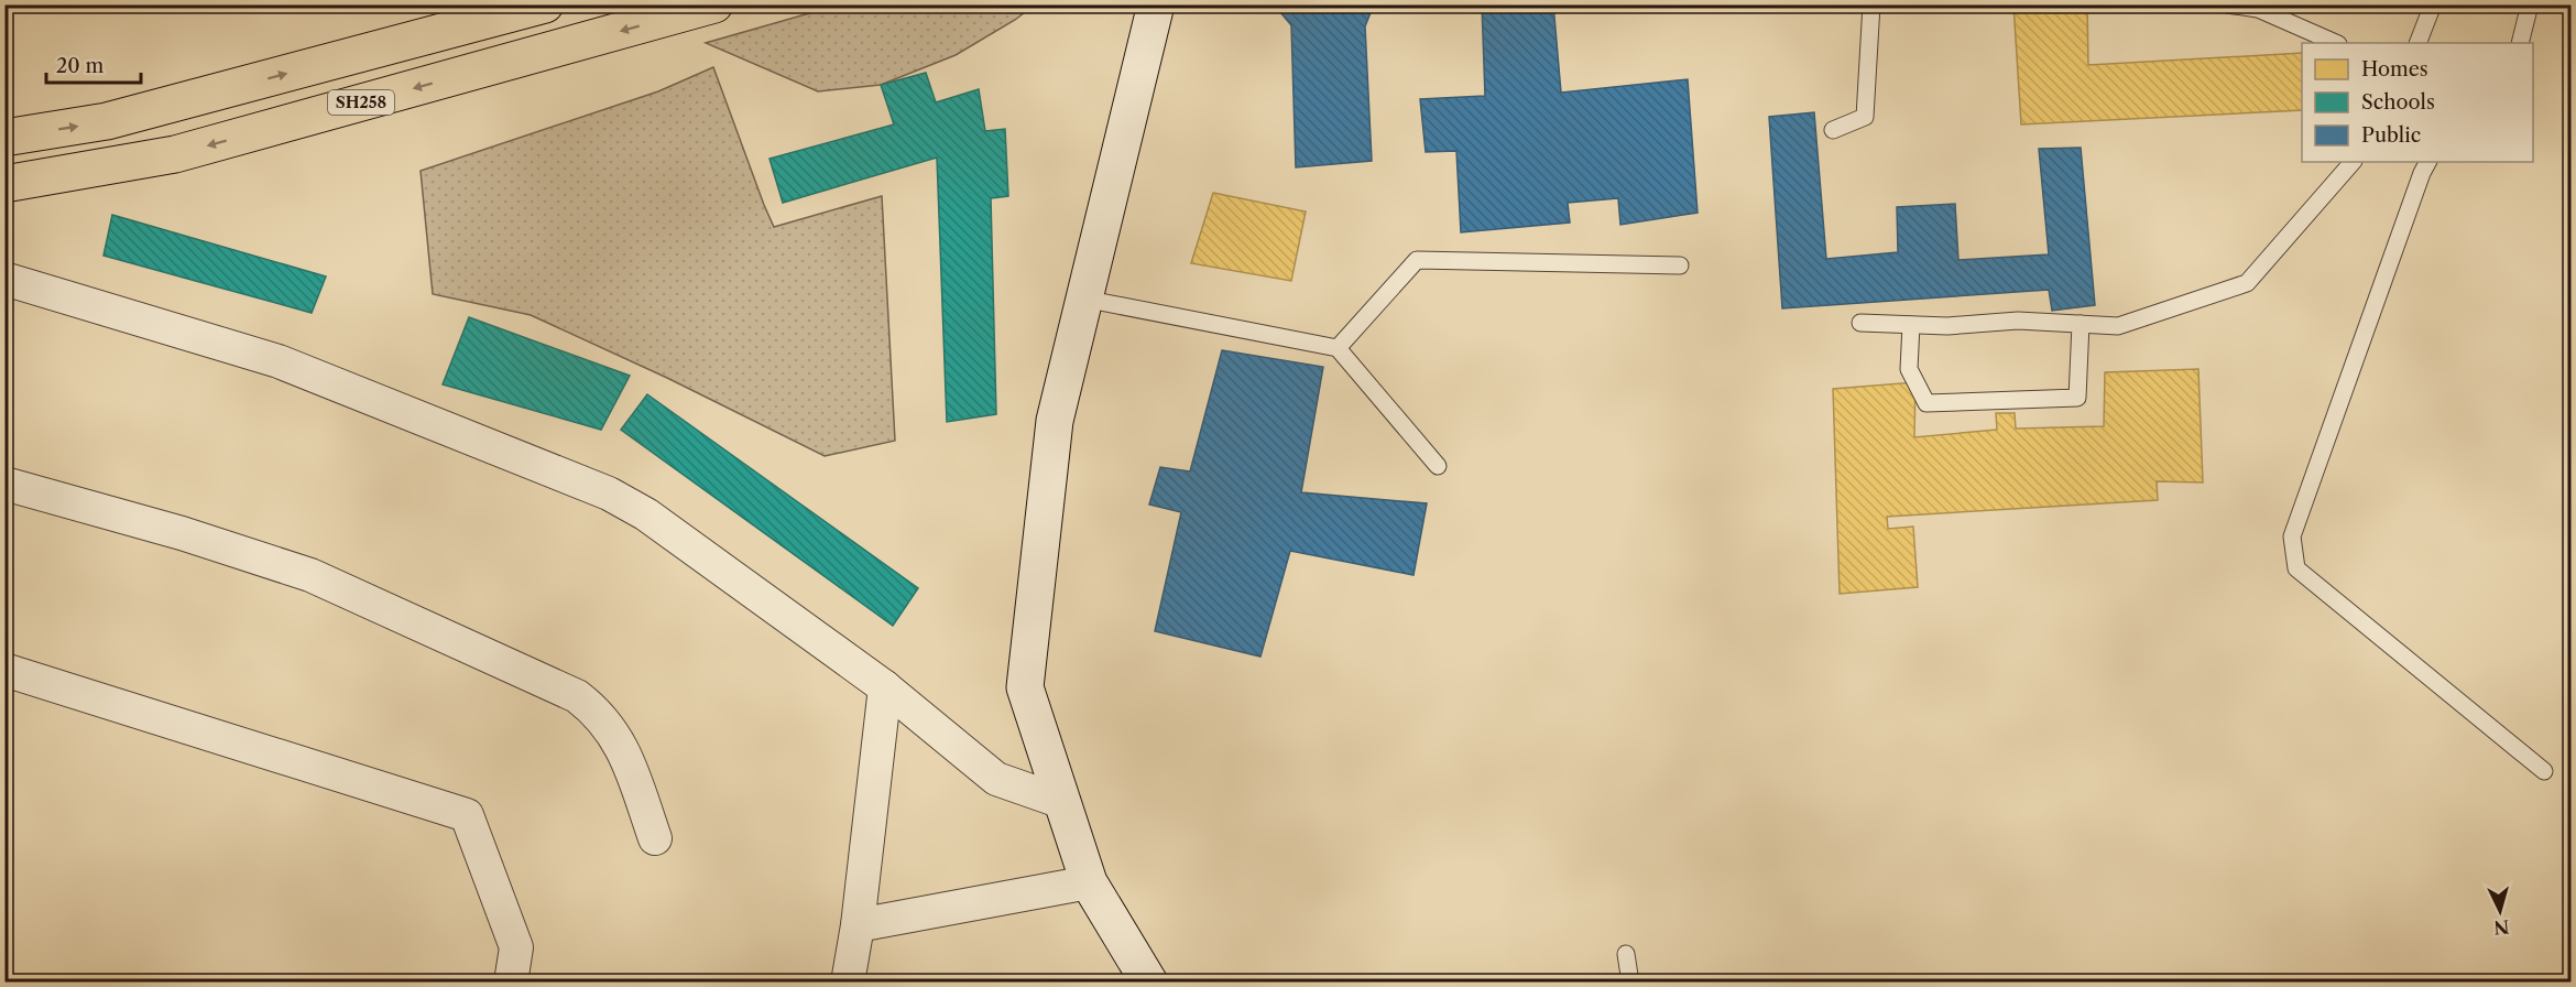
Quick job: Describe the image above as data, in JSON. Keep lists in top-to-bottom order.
{
  "streets": {
    "main road": ["SH258"]
  },
  "legend": ["Homes", "Schools", "Public"],
  "scale_bar": "20 m",
  "north": "bottom"
}
